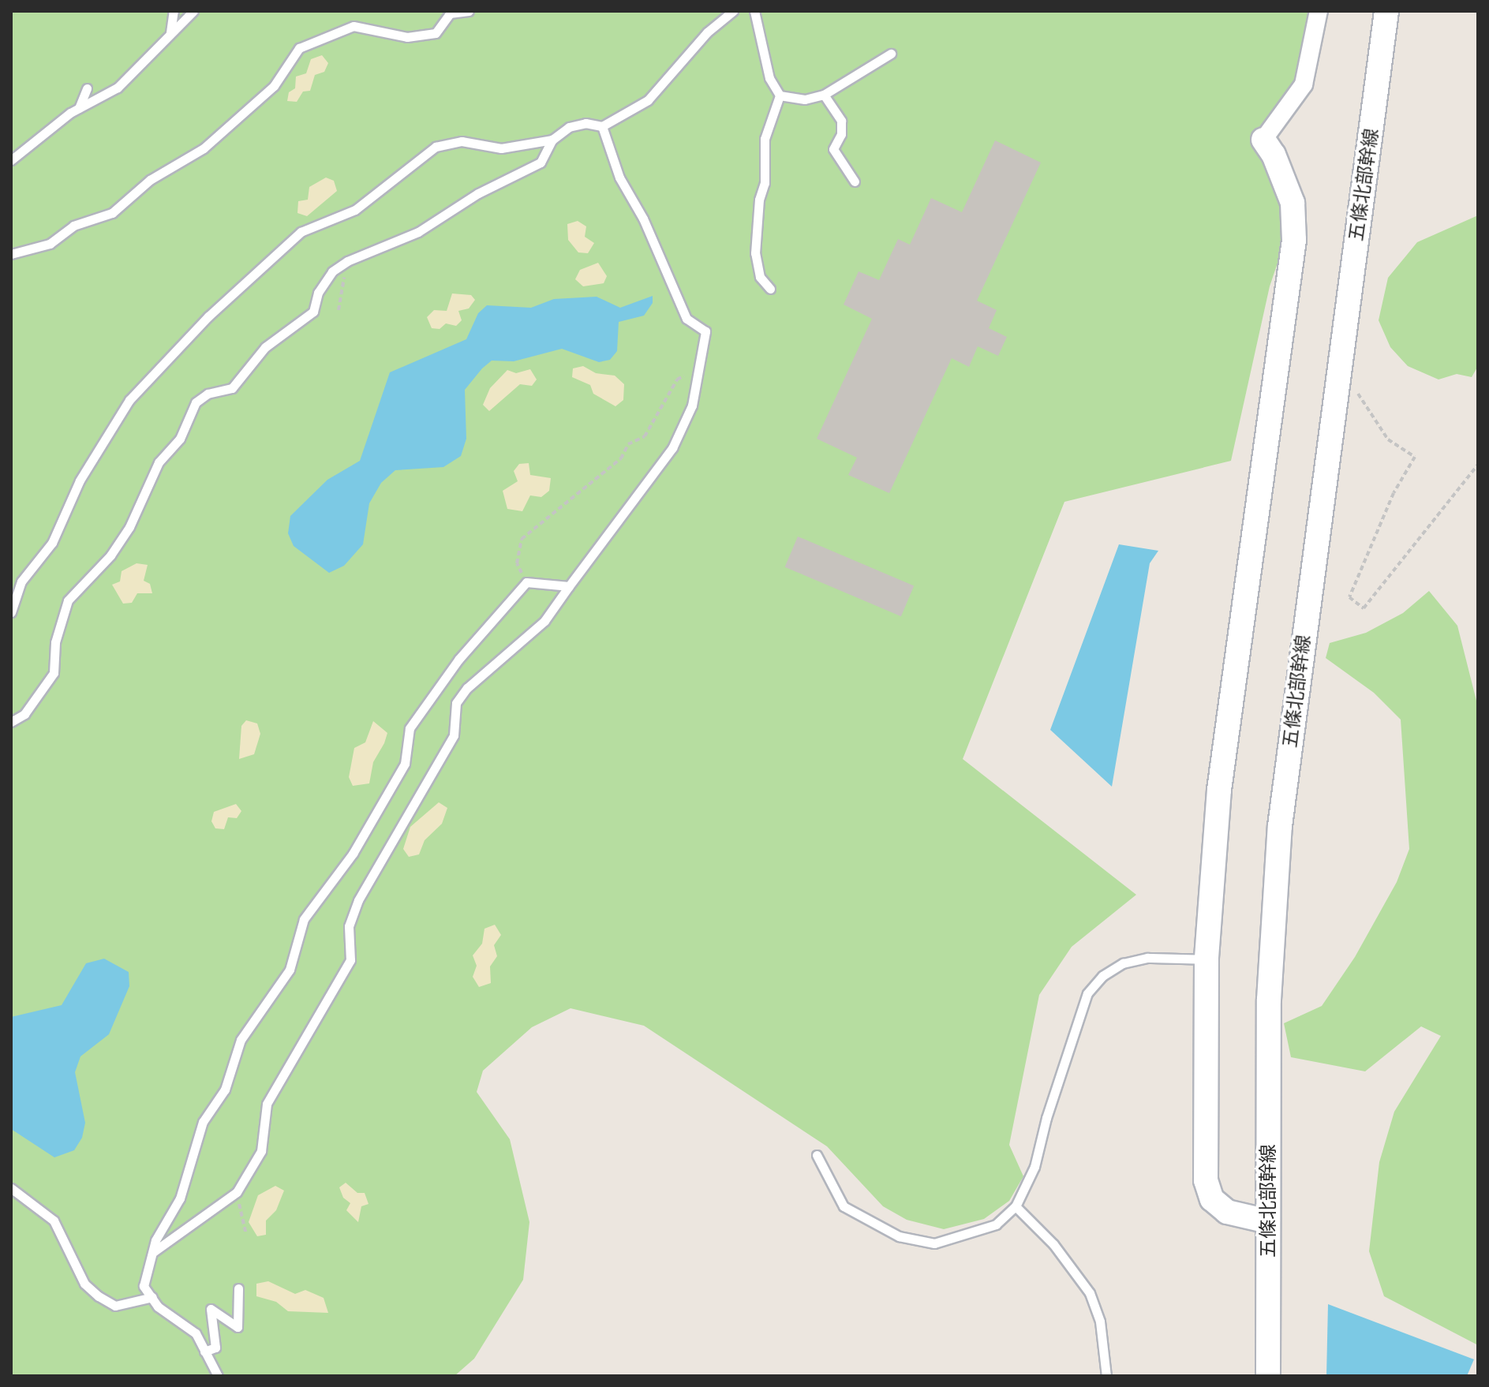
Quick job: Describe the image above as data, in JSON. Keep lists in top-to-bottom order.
{
  "streets": {
    "street": ["五條北部幹線"]
  }
}
